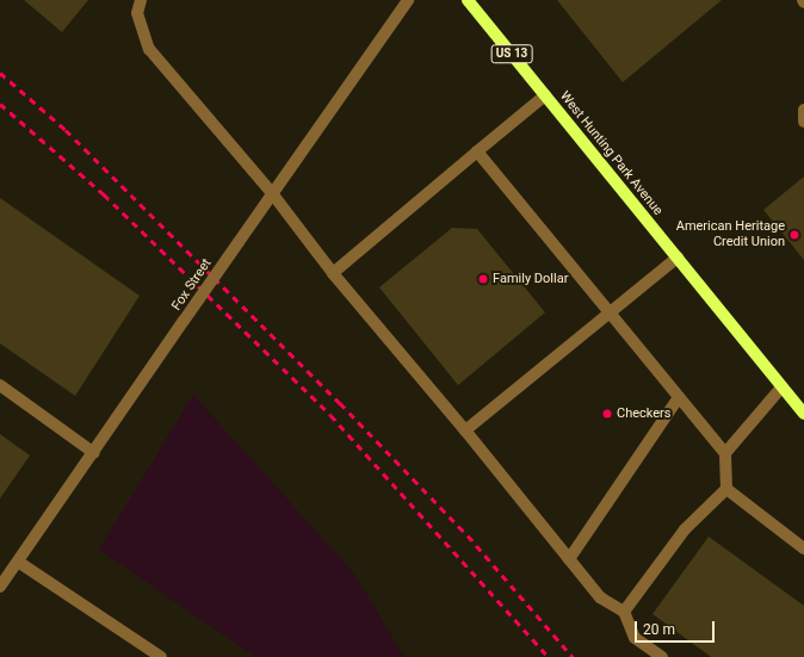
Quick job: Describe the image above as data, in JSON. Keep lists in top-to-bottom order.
{
  "streets": {
    "main road": ["US 13", "West Hunting Park Avenue"],
    "street": ["Fox Street"]
  },
  "places": ["American Heritage Credit Union", "Family Dollar", "Checkers"],
  "scale_bar": "20 m"
}
